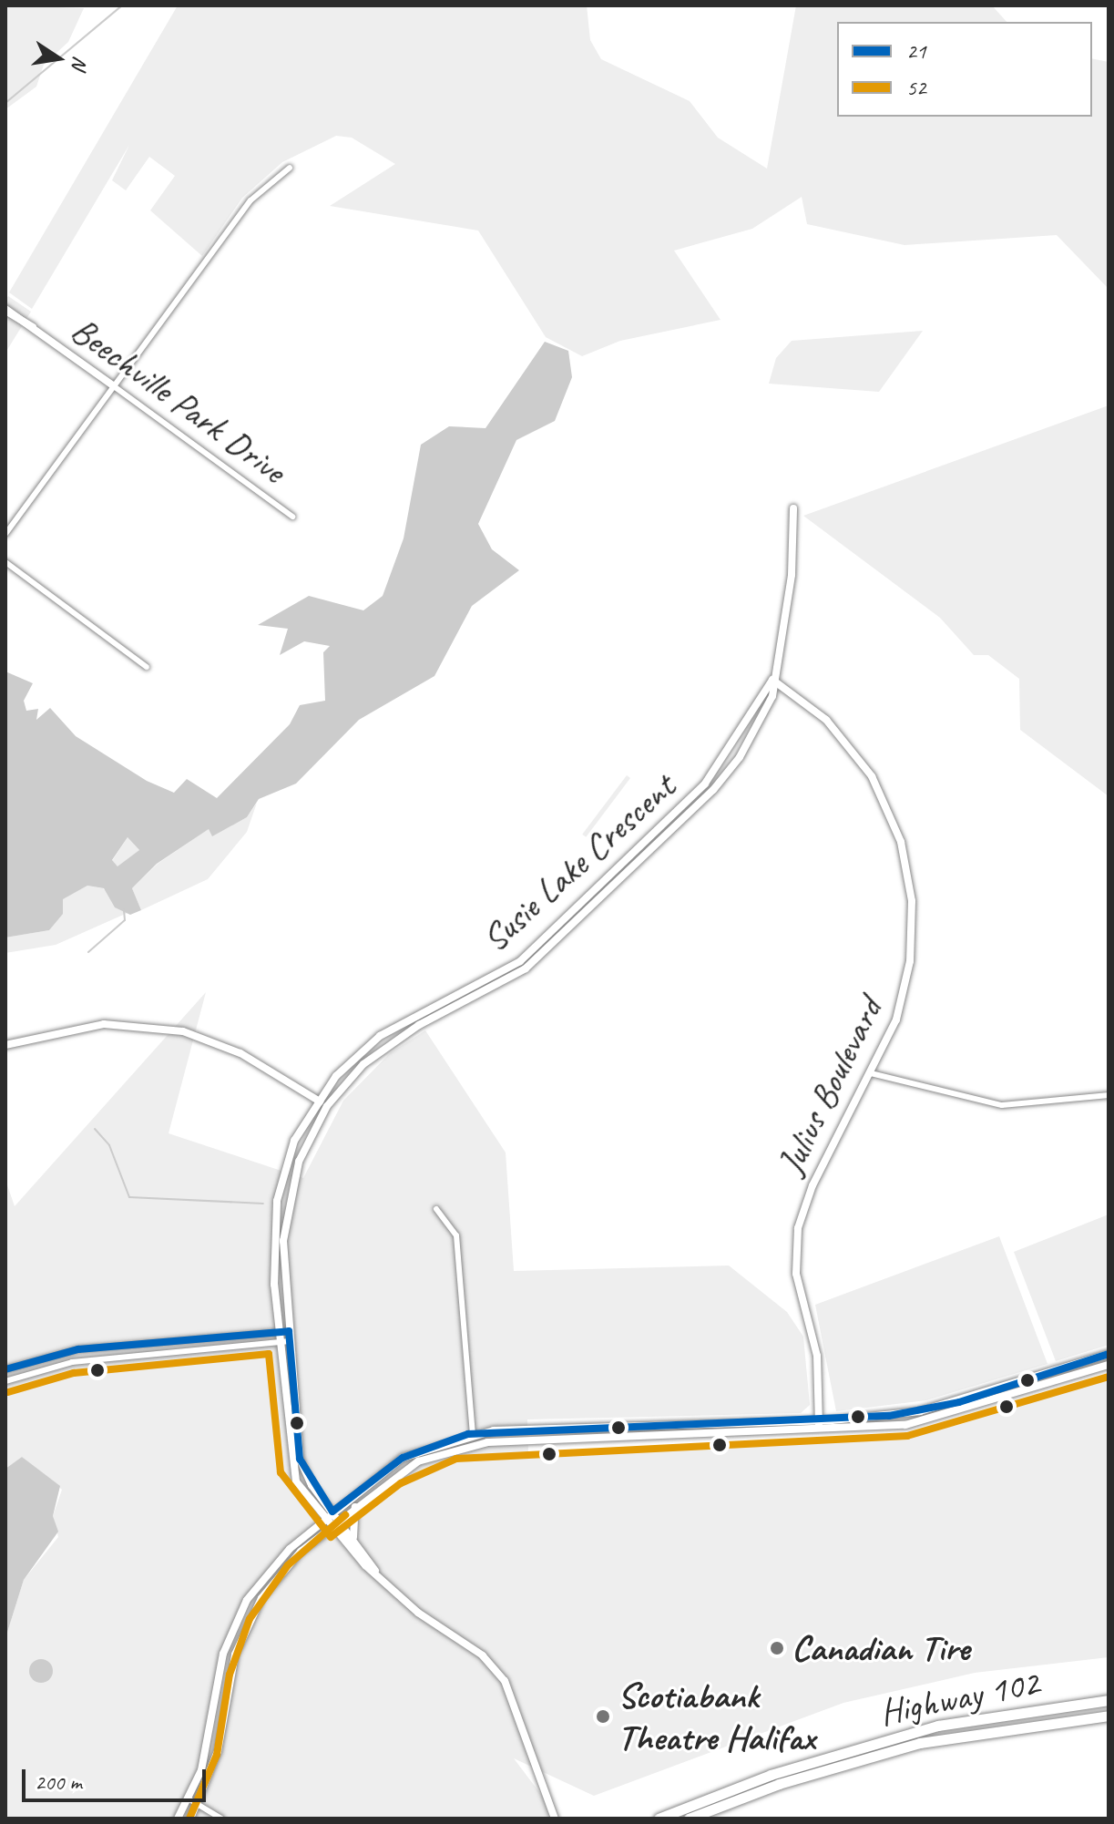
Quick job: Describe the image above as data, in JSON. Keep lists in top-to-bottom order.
{
  "streets": {
    "highway": ["Highway 102"],
    "street": ["Beechville Park Drive", "Susie Lake Crescent", "Julius Boulevard"]
  },
  "crossings": [
    ["Susie Lake Crescent", "Julius Boulevard"]
  ],
  "places": ["Canadian Tire", "Scotiabank Theatre Halifax"],
  "lines": ["transit line 21", "transit line 52"],
  "legend": ["21", "52"],
  "scale_bar": "200 m",
  "north": "right"
}
